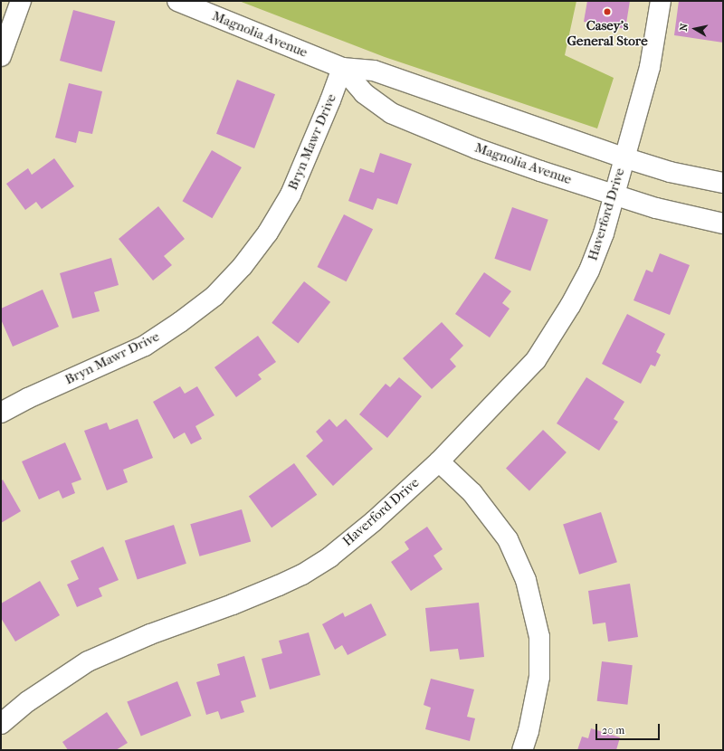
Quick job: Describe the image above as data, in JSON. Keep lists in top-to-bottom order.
{
  "streets": {
    "street": ["Magnolia Avenue", "Bryn Mawr Drive", "Haverford Drive"]
  },
  "crossings": [
    ["Magnolia Avenue", "Bryn Mawr Drive"],
    ["Magnolia Avenue", "Haverford Drive"]
  ],
  "places": ["Casey's General Store"],
  "scale_bar": "20 m",
  "north": "left"
}
